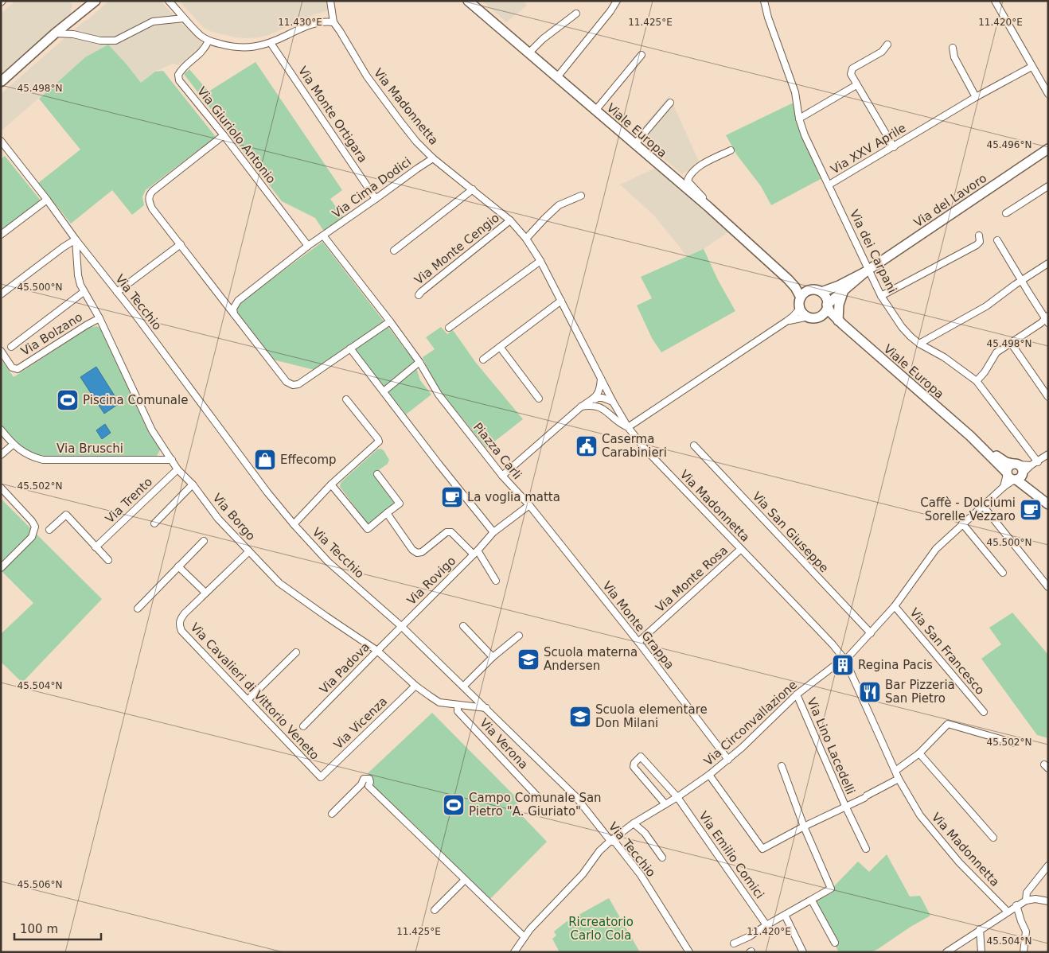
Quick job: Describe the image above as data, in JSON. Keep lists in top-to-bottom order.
{
  "streets": {
    "main road": ["Viale Europa", "Via del Lavoro"],
    "street": [
      "Via Madonnetta",
      "Via Monte Ortigara",
      "Via Giuriolo Antonio",
      "Via XXV Aprile",
      "Via Cima Dodici",
      "Via Monte Cengio",
      "Via dei Carpani",
      "Via Tecchio",
      "Via Bolzano",
      "Via Bruschi",
      "Piazza Carli",
      "Via Trento",
      "Via Borgo",
      "Via San Giuseppe",
      "Via Monte Rosa",
      "Via Rovigo",
      "Via Monte Grappa",
      "Via San Francesco",
      "Via Padova",
      "Via Cavalieri di Vittorio Veneto",
      "Via Vicenza",
      "Via Circonvallazione",
      "Via Verona",
      "Via Lino Lacedelli",
      "Via Emilio Comici"
    ]
  },
  "crossings": [
    ["Via Madonnetta", "Via Cima Dodici"],
    ["Via Madonnetta", "Via Monte Cengio"],
    ["Via Madonnetta", "Via Monte Rosa"],
    ["Via Madonnetta", "Via Circonvallazione"],
    ["Via Madonnetta", "Via Lino Lacedelli"],
    ["Via Monte Ortigara", "Via Cima Dodici"],
    ["Viale Europa", "Via del Lavoro"],
    ["Via Giuriolo Antonio", "Via Cima Dodici"],
    ["Via XXV Aprile", "Via dei Carpani"],
    ["Via Cima Dodici", "Piazza Carli"],
    ["Via del Lavoro", "Via dei Carpani"],
    ["Via Tecchio", "Via Borgo"],
    ["Via Tecchio", "Via Rovigo"],
    ["Via Tecchio", "Via Padova"],
    ["Via Tecchio", "Via Circonvallazione"],
    ["Via Bolzano", "Via Borgo"],
    ["Via Bruschi", "Via Borgo"],
    ["Piazza Carli", "Via Monte Grappa"],
    ["Via Trento", "Via Borgo"],
    ["Via Borgo", "Via Padova"],
    ["Via Borgo", "Via Cavalieri di Vittorio Veneto"],
    ["Via Borgo", "Via Vicenza"],
    ["Via Borgo", "Via Verona"],
    ["Via Monte Rosa", "Via Monte Grappa"],
    ["Via Rovigo", "Via Padova"],
    ["Via Monte Grappa", "Via Circonvallazione"],
    ["Via Cavalieri di Vittorio Veneto", "Via Vicenza"],
    ["Via Circonvallazione", "Via Lino Lacedelli"],
    ["Via Circonvallazione", "Via Emilio Comici"]
  ],
  "parks": ["Ricreatorio Carlo Cola"],
  "places": {
    "sports": ["Piscina Comunale", "Campo Comunale San Pietro \"A. Giuriato\""],
    "public building": ["Caserma Carabinieri"],
    "shop": ["Effecomp"],
    "cafe": ["La voglia matta", "Caffè - Dolciumi Sorelle Vezzaro"],
    "school or university": ["Scuola materna Andersen", "Scuola elementare Don Milani"],
    "building": ["Regina Pacis"],
    "restaurant": ["Bar Pizzeria San Pietro"]
  },
  "scale_bar": "100 m",
  "coordinates": [
    "11.430°E",
    "11.425°E",
    "11.420°E",
    "45.498°N",
    "45.496°N",
    "45.500°N",
    "45.502°N",
    "45.504°N",
    "45.506°N"
  ]
}
